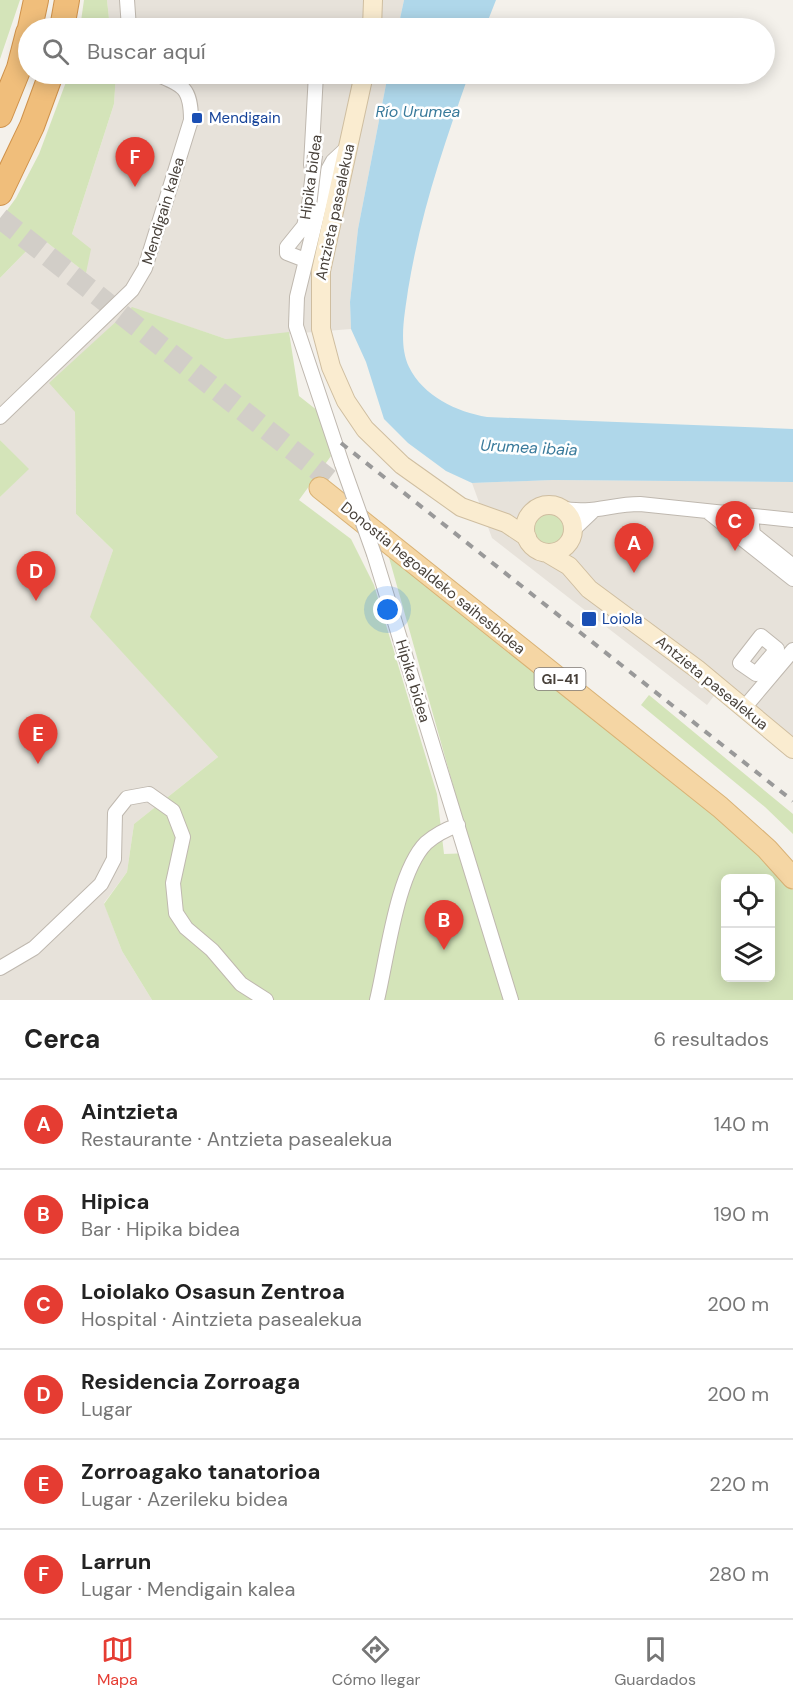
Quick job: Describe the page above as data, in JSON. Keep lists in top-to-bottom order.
{
  "streets": {
    "main road": ["Antzieta pasealekua", "Donostia hegoaldeko saihesbidea", "GI-41"],
    "street": ["Hipika bidea", "Mendigain kalea"]
  },
  "crossings": [
    ["Hipika bidea", "Antzieta pasealekua"],
    ["Hipika bidea", "Donostia hegoaldeko saihesbidea"]
  ],
  "water": ["Río Urumea", "Urumea ibaia"],
  "places": {
    "transit": ["Mendigain", "Loiola"]
  },
  "page": {
    "search": "Buscar aquí",
    "pins": [
      "F",
      "C",
      "A",
      "D",
      "E",
      "B"
    ],
    "heading": ["Cerca", "6 resultados"],
    "list": [
      {
        "mark": "A",
        "name": "Aintzieta",
        "note": "Restaurante · Antzieta pasealekua",
        "value": "140 m"
      },
      {
        "mark": "B",
        "name": "Hipica",
        "note": "Bar · Hipika bidea",
        "value": "190 m"
      },
      {
        "mark": "C",
        "name": "Loiolako Osasun Zentroa",
        "note": "Hospital · Aintzieta pasealekua",
        "value": "200 m"
      },
      {
        "mark": "D",
        "name": "Residencia Zorroaga",
        "note": "Lugar",
        "value": "200 m"
      },
      {
        "mark": "E",
        "name": "Zorroagako tanatorioa",
        "note": "Lugar · Azerileku bidea",
        "value": "220 m"
      },
      {
        "mark": "F",
        "name": "Larrun",
        "note": "Lugar · Mendigain kalea",
        "value": "280 m"
      }
    ],
    "nav": ["Mapa", "Cómo llegar", "Guardados"]
  }
}
